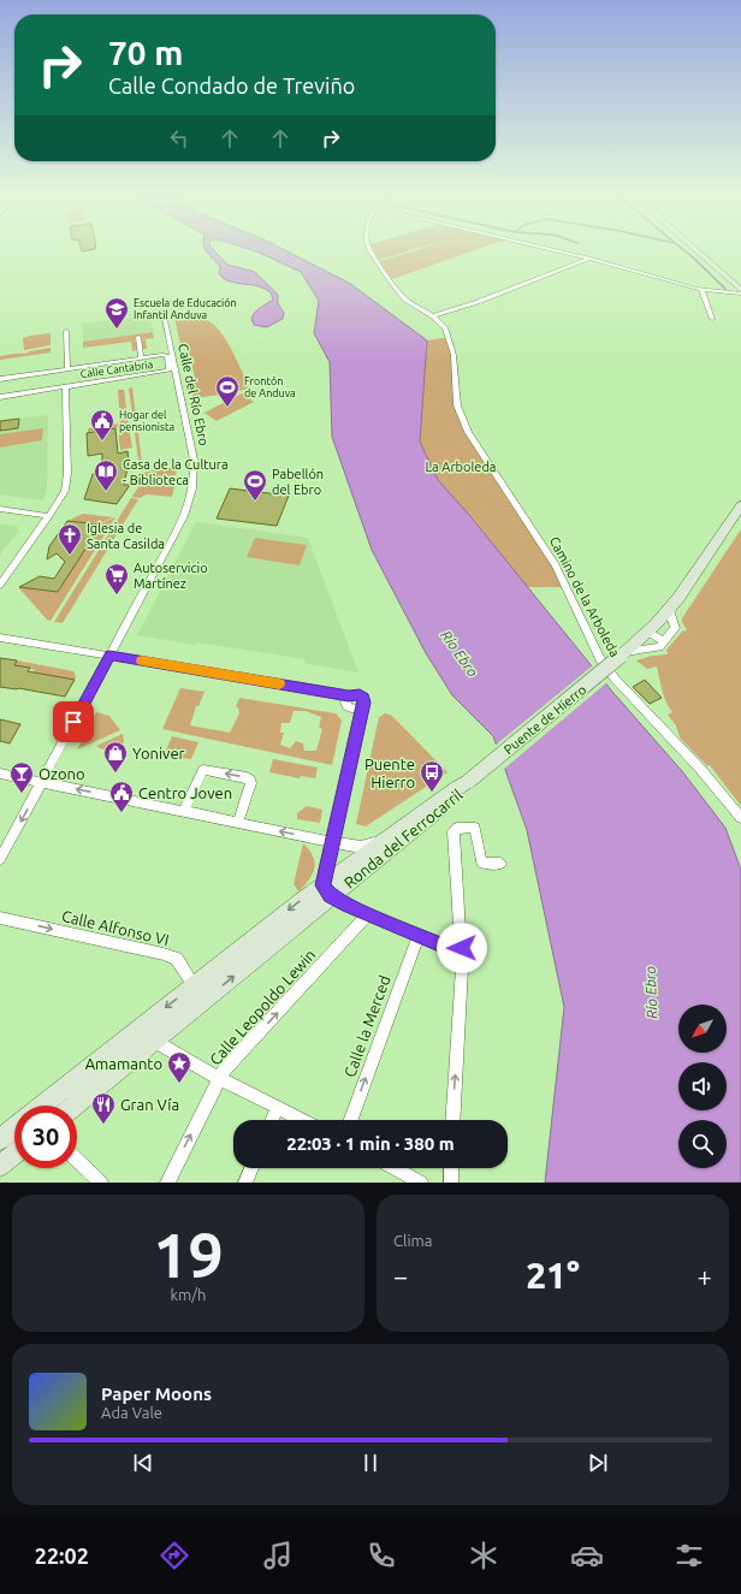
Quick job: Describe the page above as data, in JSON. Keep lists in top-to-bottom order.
{
  "streets": {
    "main road": ["Puente de Hierro", "Ronda del Ferrocarril"],
    "street": [
      "Calle Cantabria",
      "Calle del Río Ebro",
      "Camino de la Arboleda",
      "Calle Alfonso VI",
      "Calle Leopoldo Lewin",
      "Calle la Merced"
    ]
  },
  "crossings": [
    ["Calle Cantabria", "Calle del Río Ebro"],
    ["Puente de Hierro", "Ronda del Ferrocarril"],
    ["Ronda del Ferrocarril", "Calle Alfonso VI"]
  ],
  "one_way": ["Calle Alfonso VI", "Calle Leopoldo Lewin"],
  "water": ["Río Ebro"],
  "parks": ["La Arboleda"],
  "places": {
    "school or university": ["Escuela de Educación Infantil Anduva"],
    "sports": ["Frontón de Anduva", "Pabellón del Ebro"],
    "public building": ["Hogar del pensionista", "Centro Joven"],
    "library": ["Casa de la Cultura - Biblioteca"],
    "church": ["Iglesia de Santa Casilda"],
    "supermarket": ["Autoservicio Martínez"],
    "shop": ["Yoniver"],
    "bus stop": ["Puente Hierro"],
    "bar": ["Ozono"],
    "place": ["Amamanto"],
    "restaurant": ["Gran Vía"]
  },
  "north": "bottom left",
  "page": {
    "turn": ["70 m", "Calle Condado de Treviño"],
    "limit": "30",
    "trip": "22:03 · 1 min · 380 m",
    "tile": [
      ["19", "km/h"],
      "Clima"
    ],
    "heat": ["−", "21°", "+"],
    "song": ["Paper Moons", "Ada Vale"],
    "tabs": "22:02"
  }
}
